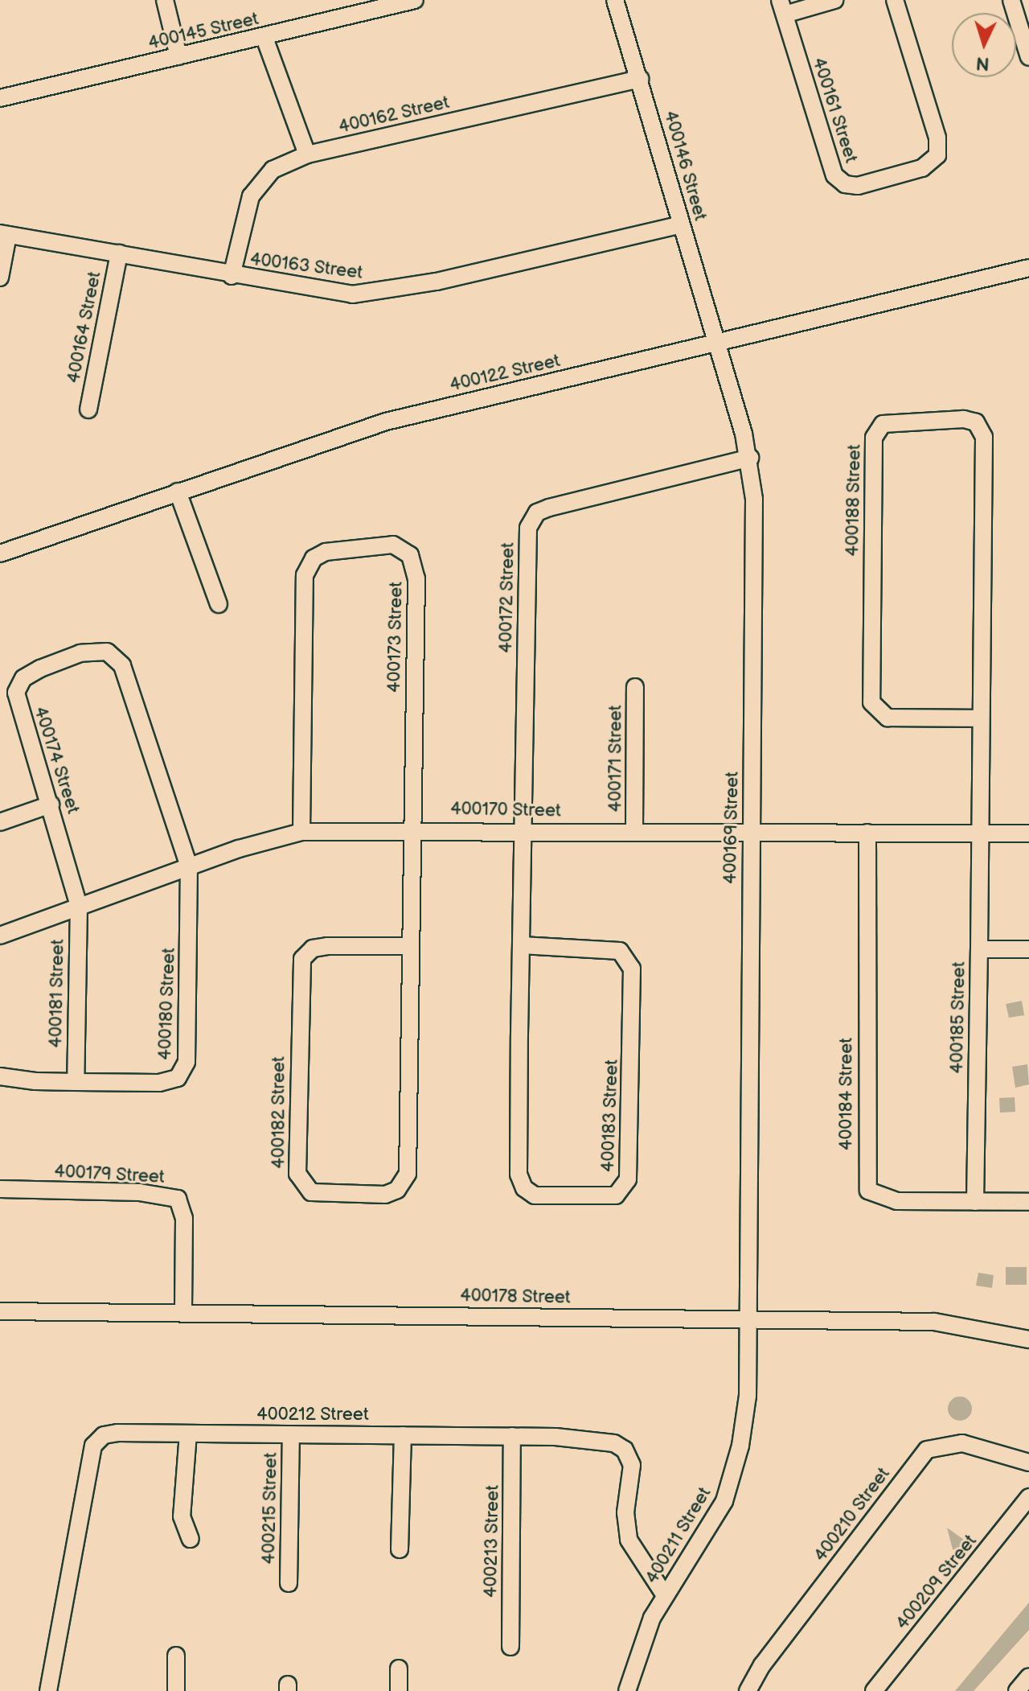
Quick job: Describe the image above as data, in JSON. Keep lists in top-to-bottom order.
{
  "streets": {
    "street": [
      "400145 Street",
      "400161 Street",
      "400162 Street",
      "400146 Street",
      "400163 Street",
      "400164 Street",
      "400122 Street",
      "400188 Street",
      "400172 Street",
      "400173 Street",
      "400171 Street",
      "400174 Street",
      "400170 Street",
      "400169 Street",
      "400181 Street",
      "400180 Street",
      "400185 Street",
      "400184 Street",
      "400182 Street",
      "400183 Street",
      "400179 Street",
      "400178 Street",
      "400212 Street",
      "400215 Street",
      "400210 Street",
      "400211 Street",
      "400213 Street",
      "400209 Street"
    ]
  },
  "crossings": [
    ["400162 Street", "400146 Street"],
    ["400162 Street", "400163 Street"],
    ["400146 Street", "400163 Street"],
    ["400146 Street", "400122 Street"],
    ["400146 Street", "400169 Street"],
    ["400163 Street", "400164 Street"],
    ["400122 Street", "400169 Street"],
    ["400188 Street", "400170 Street"],
    ["400188 Street", "400185 Street"],
    ["400172 Street", "400170 Street"],
    ["400172 Street", "400169 Street"],
    ["400172 Street", "400183 Street"],
    ["400173 Street", "400170 Street"],
    ["400173 Street", "400182 Street"],
    ["400171 Street", "400170 Street"],
    ["400174 Street", "400170 Street"],
    ["400174 Street", "400181 Street"],
    ["400174 Street", "400180 Street"],
    ["400170 Street", "400169 Street"],
    ["400170 Street", "400181 Street"],
    ["400170 Street", "400180 Street"],
    ["400170 Street", "400185 Street"],
    ["400170 Street", "400184 Street"],
    ["400170 Street", "400182 Street"],
    ["400170 Street", "400183 Street"],
    ["400169 Street", "400178 Street"],
    ["400169 Street", "400211 Street"],
    ["400181 Street", "400180 Street"],
    ["400185 Street", "400184 Street"],
    ["400179 Street", "400178 Street"],
    ["400178 Street", "400211 Street"],
    ["400212 Street", "400215 Street"],
    ["400212 Street", "400211 Street"],
    ["400212 Street", "400213 Street"]
  ],
  "north": "bottom"
}
